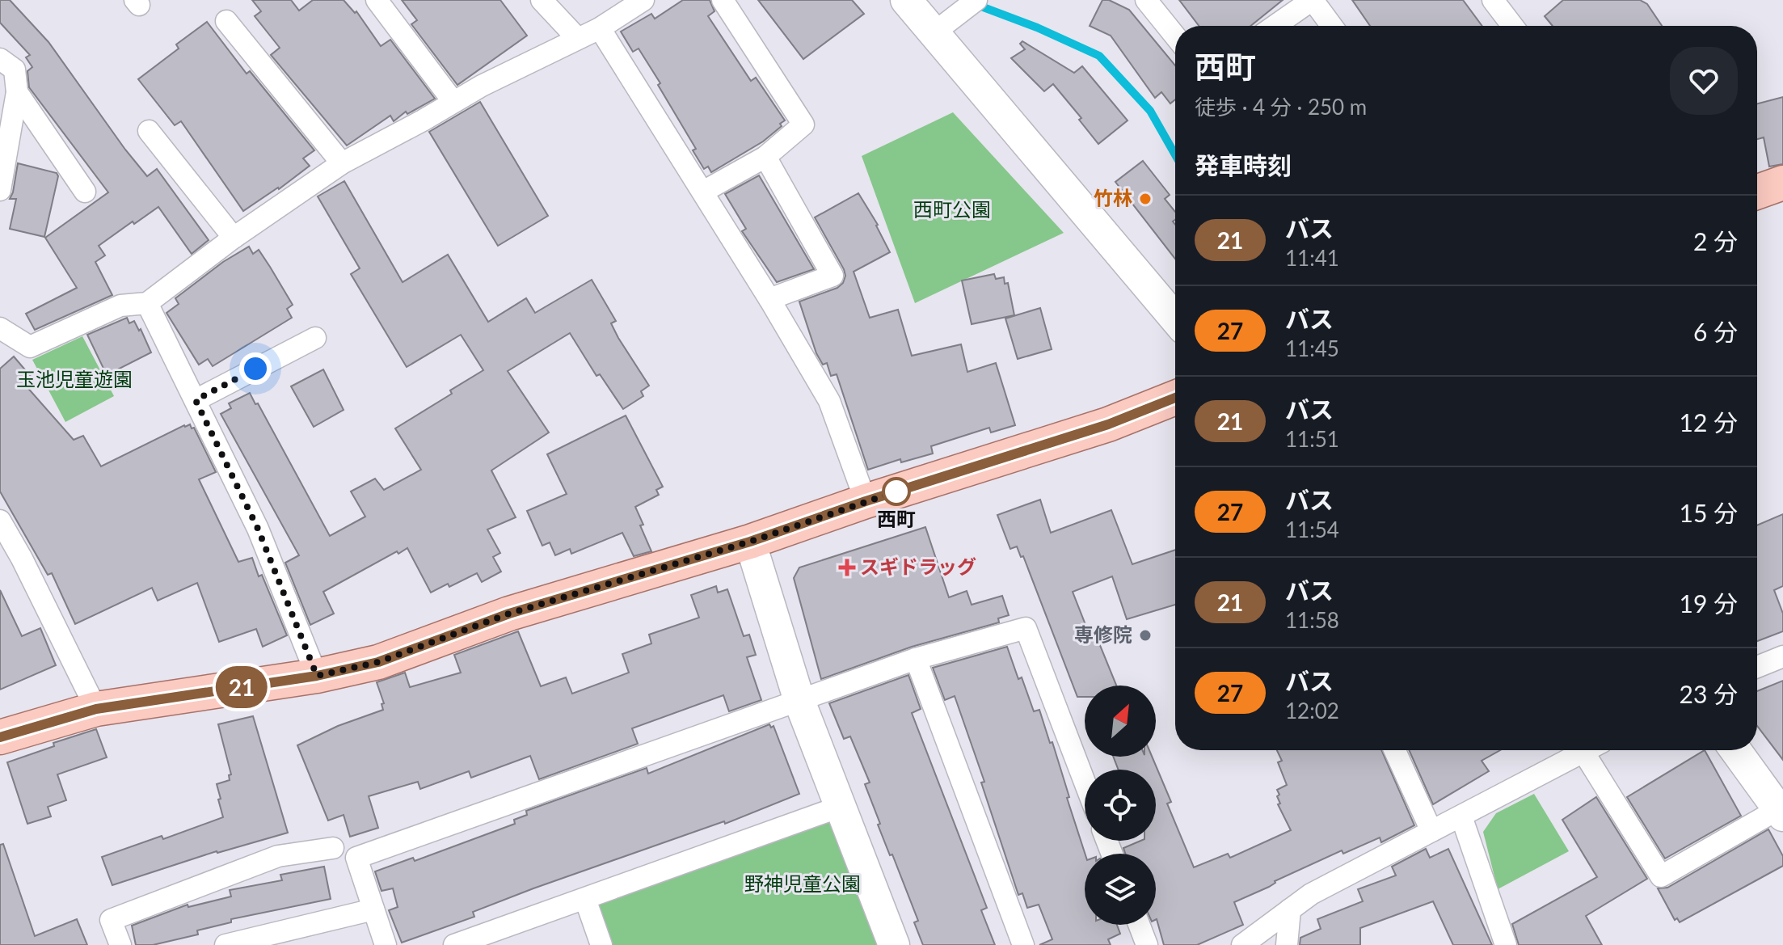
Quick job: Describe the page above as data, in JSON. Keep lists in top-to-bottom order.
{
  "parks": ["西町公園", "玉池児童遊園", "野神児童公園"],
  "places": {
    "other": ["竹林", "西町", "専修院"],
    "health": ["スギドラッグ"]
  },
  "lines": ["bus line 21"],
  "north": "top right",
  "page": {
    "on_map": "21",
    "heading": [
      ["西町", "徒歩 · 4 分 · 250 m"],
      "発車時刻"
    ],
    "list": [
      {
        "mark": "21",
        "name": "バス",
        "note": "11:41",
        "value": "2 分"
      },
      {
        "mark": "27",
        "name": "バス",
        "note": "11:45",
        "value": "6 分"
      },
      {
        "mark": "21",
        "name": "バス",
        "note": "11:51",
        "value": "12 分"
      },
      {
        "mark": "27",
        "name": "バス",
        "note": "11:54",
        "value": "15 分"
      },
      {
        "mark": "21",
        "name": "バス",
        "note": "11:58",
        "value": "19 分"
      },
      {
        "mark": "27",
        "name": "バス",
        "note": "12:02",
        "value": "23 分"
      }
    ]
  }
}
